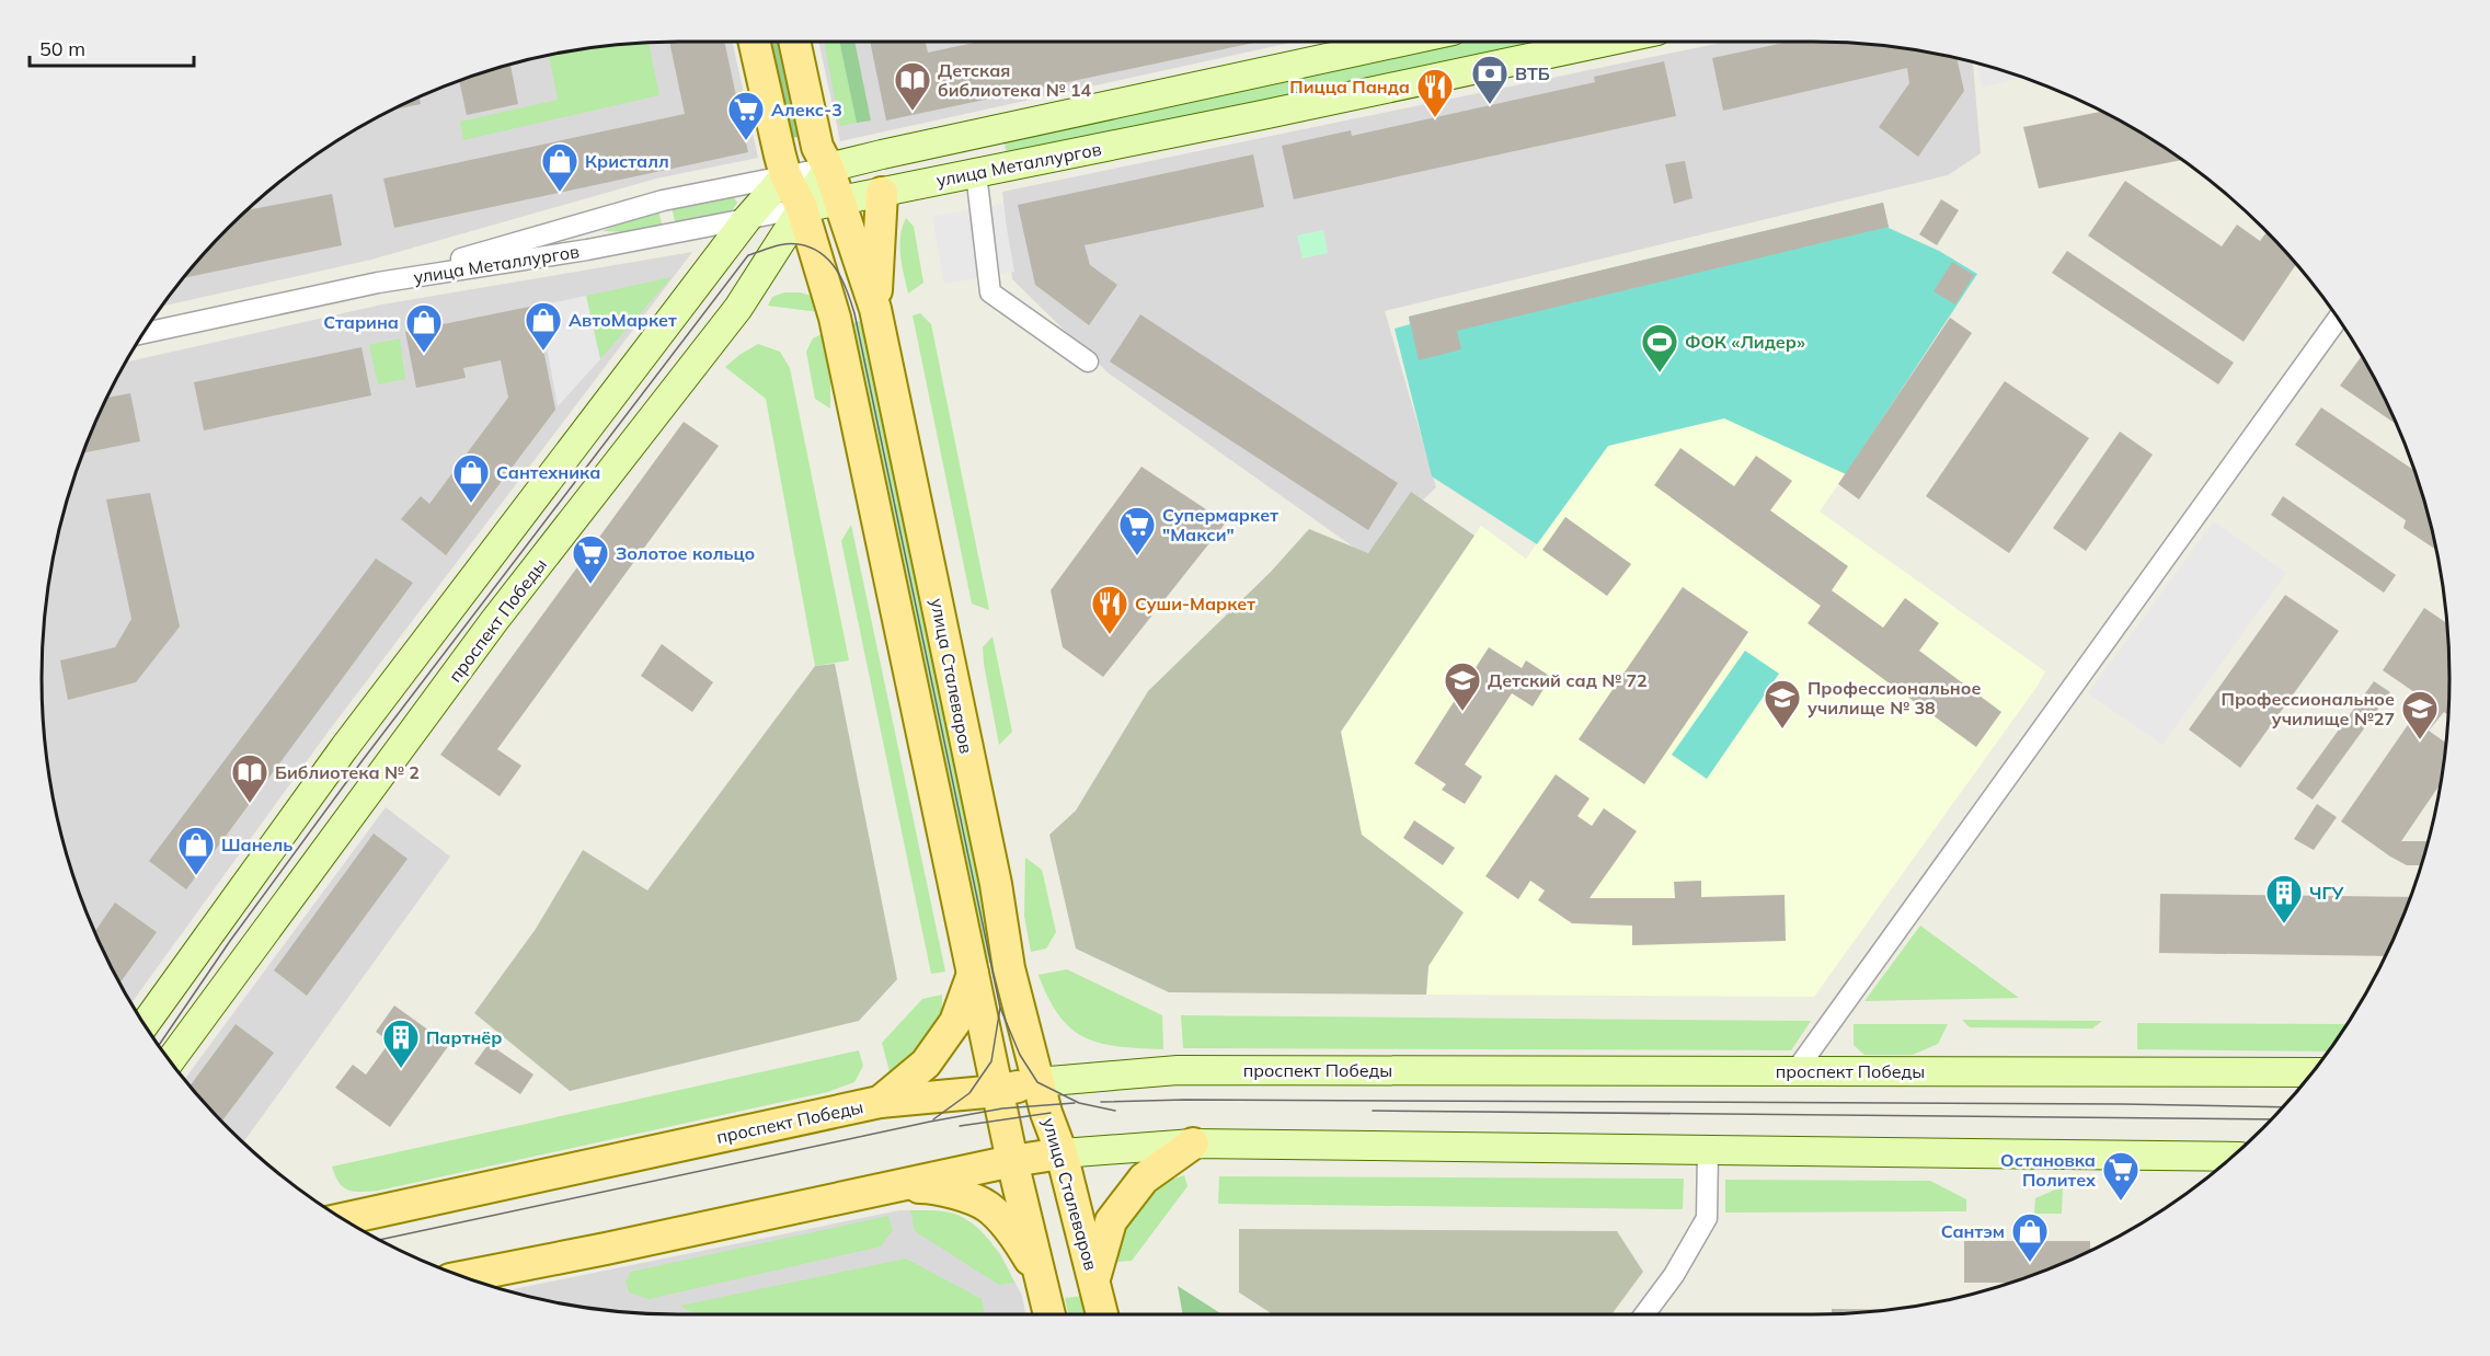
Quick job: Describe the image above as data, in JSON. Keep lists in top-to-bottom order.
{
  "streets": {
    "main road": ["проспект Победы", "улица Сталеваров"],
    "street": ["улица Металлургов"]
  },
  "crossings": [
    ["улица Металлургов", "проспект Победы"],
    ["улица Металлургов", "улица Сталеваров"],
    ["проспект Победы", "улица Сталеваров"]
  ],
  "places": {
    "bank": ["ВТБ"],
    "library": ["Детская библиотека № 14", "Библиотека № 2"],
    "restaurant": ["Пицца Панда", "Суши-Маркет"],
    "supermarket": [
      "Алекс-3",
      "Супермаркет \"Макси\"",
      "Золотое кольцо",
      "Остановка Политех"
    ],
    "shop": [
      "Кристалл",
      "АвтоМаркет",
      "Старина",
      "Сантехника",
      "Шанель",
      "Сантэм"
    ],
    "sports": ["ФОК «Лидер»"],
    "school or university": ["Детский сад № 72", "Профессиональное училище № 38", "Профессиональное училище №27"],
    "building": ["ЧГУ", "Партнёр"]
  },
  "scale_bar": "50 m"
}
